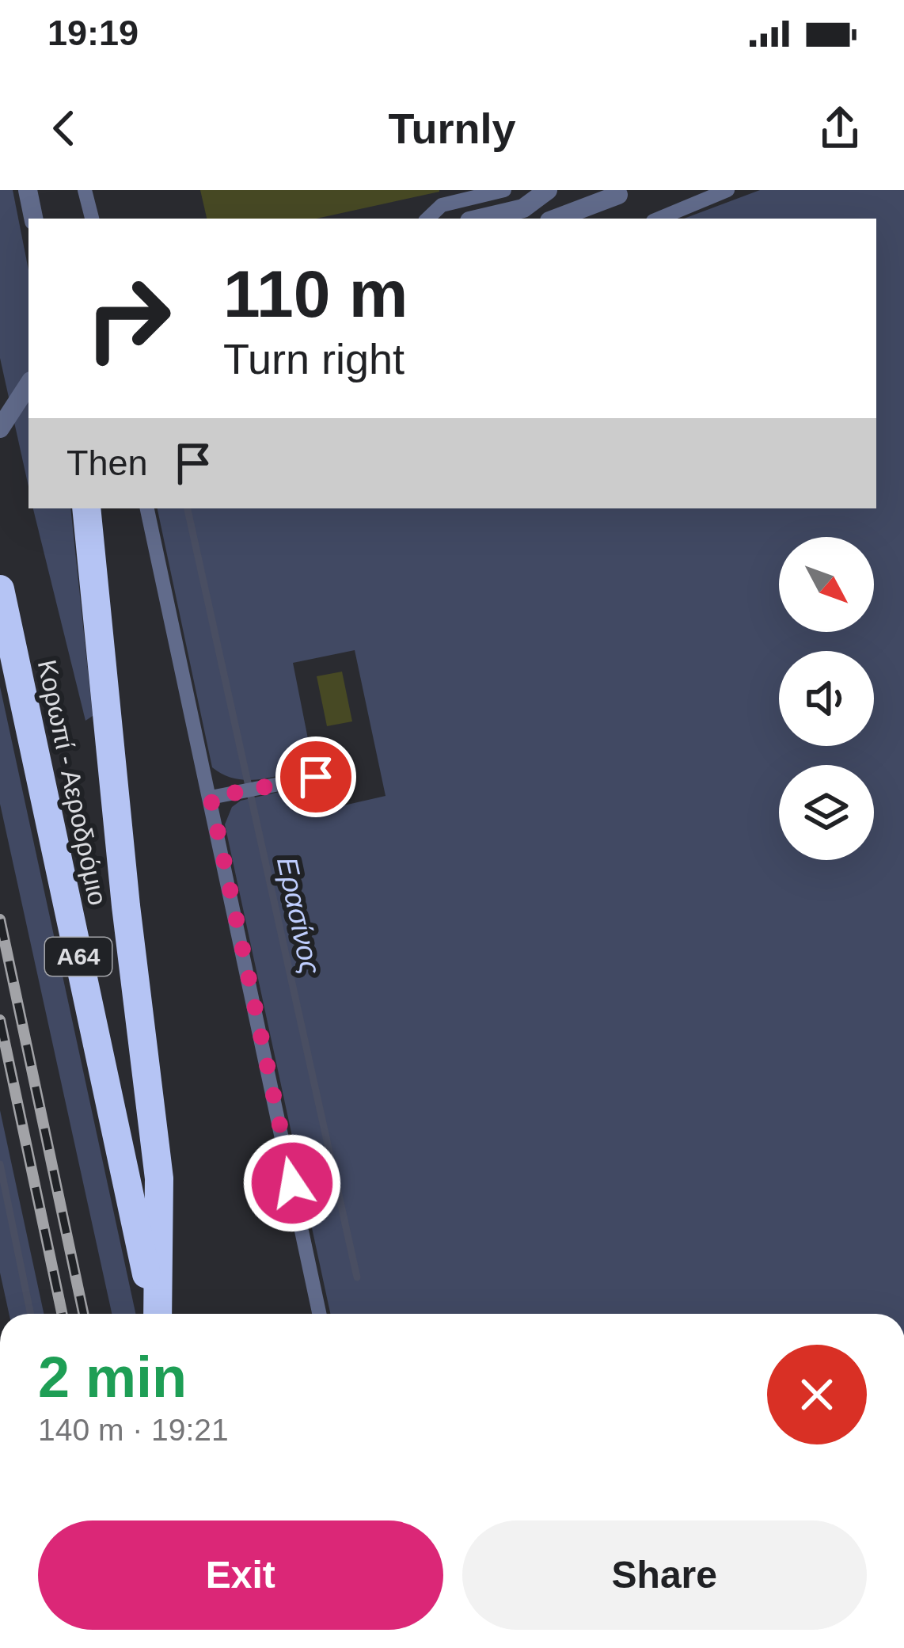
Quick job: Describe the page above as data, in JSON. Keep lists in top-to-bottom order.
{
  "streets": {
    "highway": ["Κορωπί - Αεροδρόμιο", "Α64"]
  },
  "water": ["Ερασίνος"],
  "north": "bottom right",
  "page": {
    "status": "19:19",
    "header": "Turnly",
    "turn": ["110 m", "Turn right"],
    "then": "Then",
    "heading": ["2 min", "140 m · 19:21"],
    "buttons": ["Exit", "Share"]
  }
}
